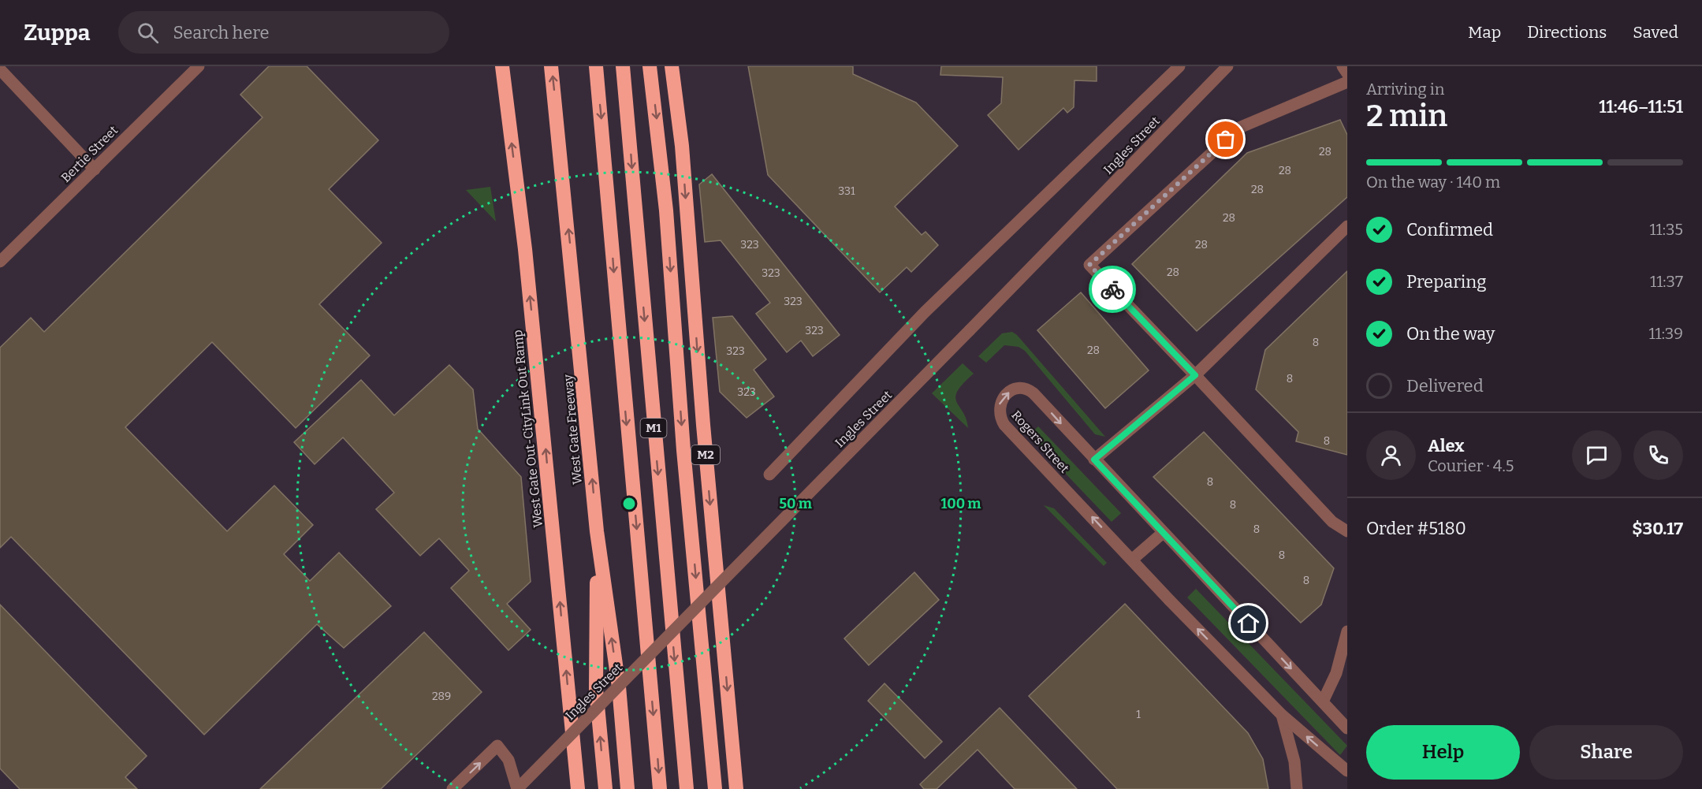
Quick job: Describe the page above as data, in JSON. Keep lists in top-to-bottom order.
{
  "streets": {
    "highway": [
      "M1",
      "West Gate Out-CityLink Out Ramp",
      "West Gate Freeway",
      "M2"
    ],
    "street": ["Ingles Street", "Bertie Street", "Rogers Street"]
  },
  "house_numbers": [
    "28",
    "28",
    "28",
    "331",
    "28",
    "323",
    "28",
    "28",
    "323",
    "323",
    "323",
    "8",
    "28",
    "323",
    "8",
    "323",
    "8",
    "8",
    "8",
    "8",
    "8",
    "8",
    "289",
    "1"
  ],
  "page": {
    "header": "Zuppa",
    "search": "Search here",
    "nav": ["Map", "Directions", "Saved"],
    "heading": ["2 min", "Arriving in", "11:46–11:51"],
    "panel": [
      "Alex",
      "Courier · 4.5",
      "Order #5180",
      "$30.17"
    ],
    "bar": "On the way · 140 m",
    "list": [
      ["Confirmed", "11:35"],
      ["Preparing", "11:37"],
      ["On the way", "11:39"],
      "Delivered"
    ],
    "buttons": ["Help", "Share"]
  },
  "rings": ["50 m", "100 m"]
}
